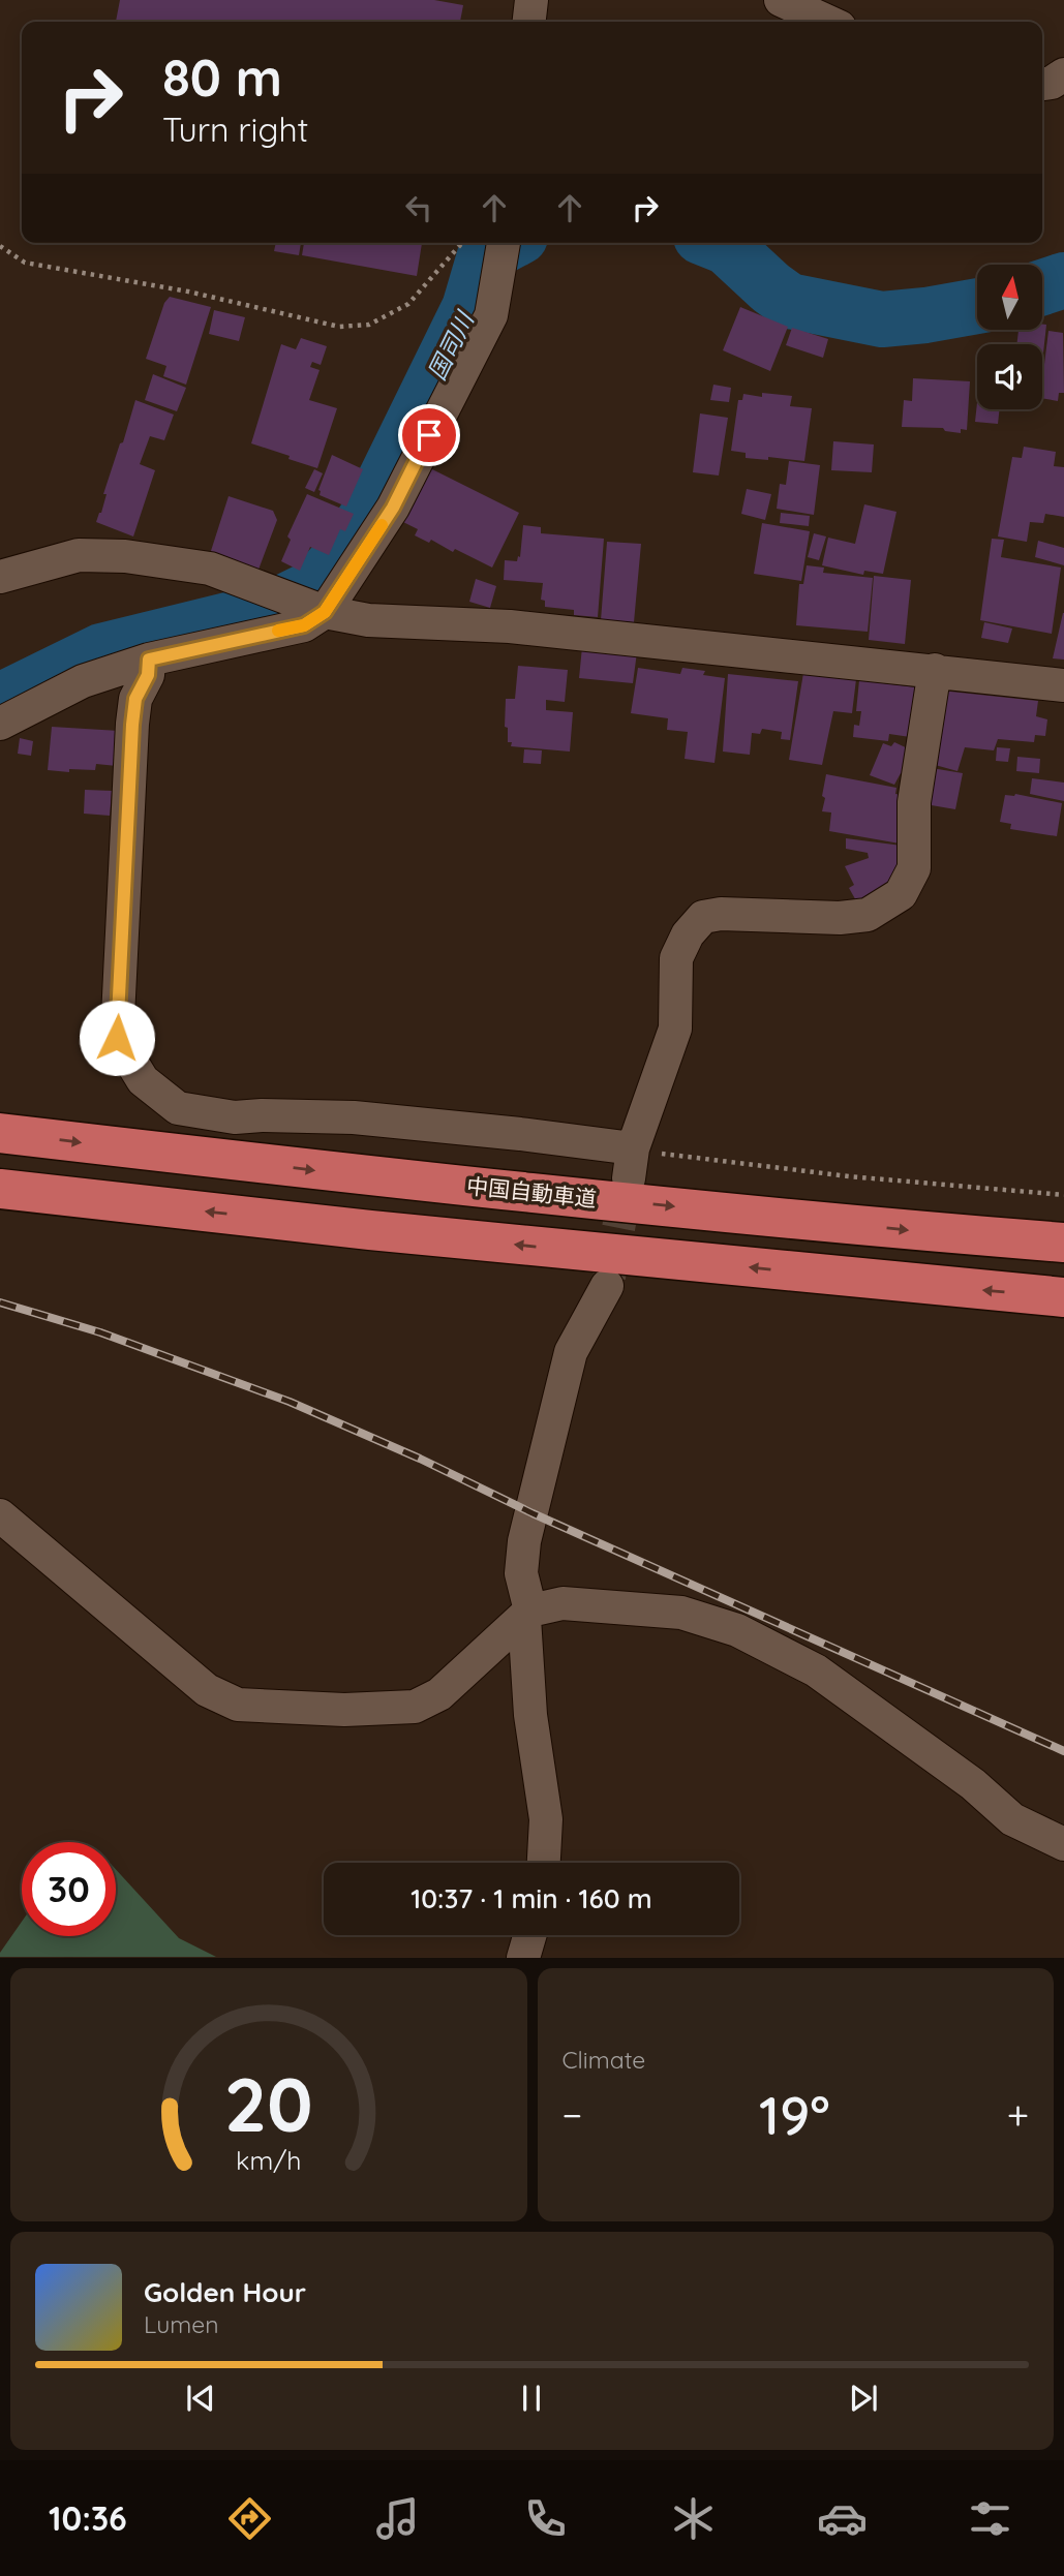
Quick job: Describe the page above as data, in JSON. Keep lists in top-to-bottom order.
{
  "streets": {
    "highway": ["中国自動車道"]
  },
  "water": ["国司川"],
  "north": "top",
  "page": {
    "turn": ["80 m", "Turn right"],
    "limit": "30",
    "trip": "10:37 · 1 min · 160 m",
    "tile": "Climate",
    "heat": ["−", "19°", "+"],
    "song": ["Golden Hour", "Lumen"],
    "tabs": "10:36",
    "gauge": ["20", "km/h"]
  }
}
